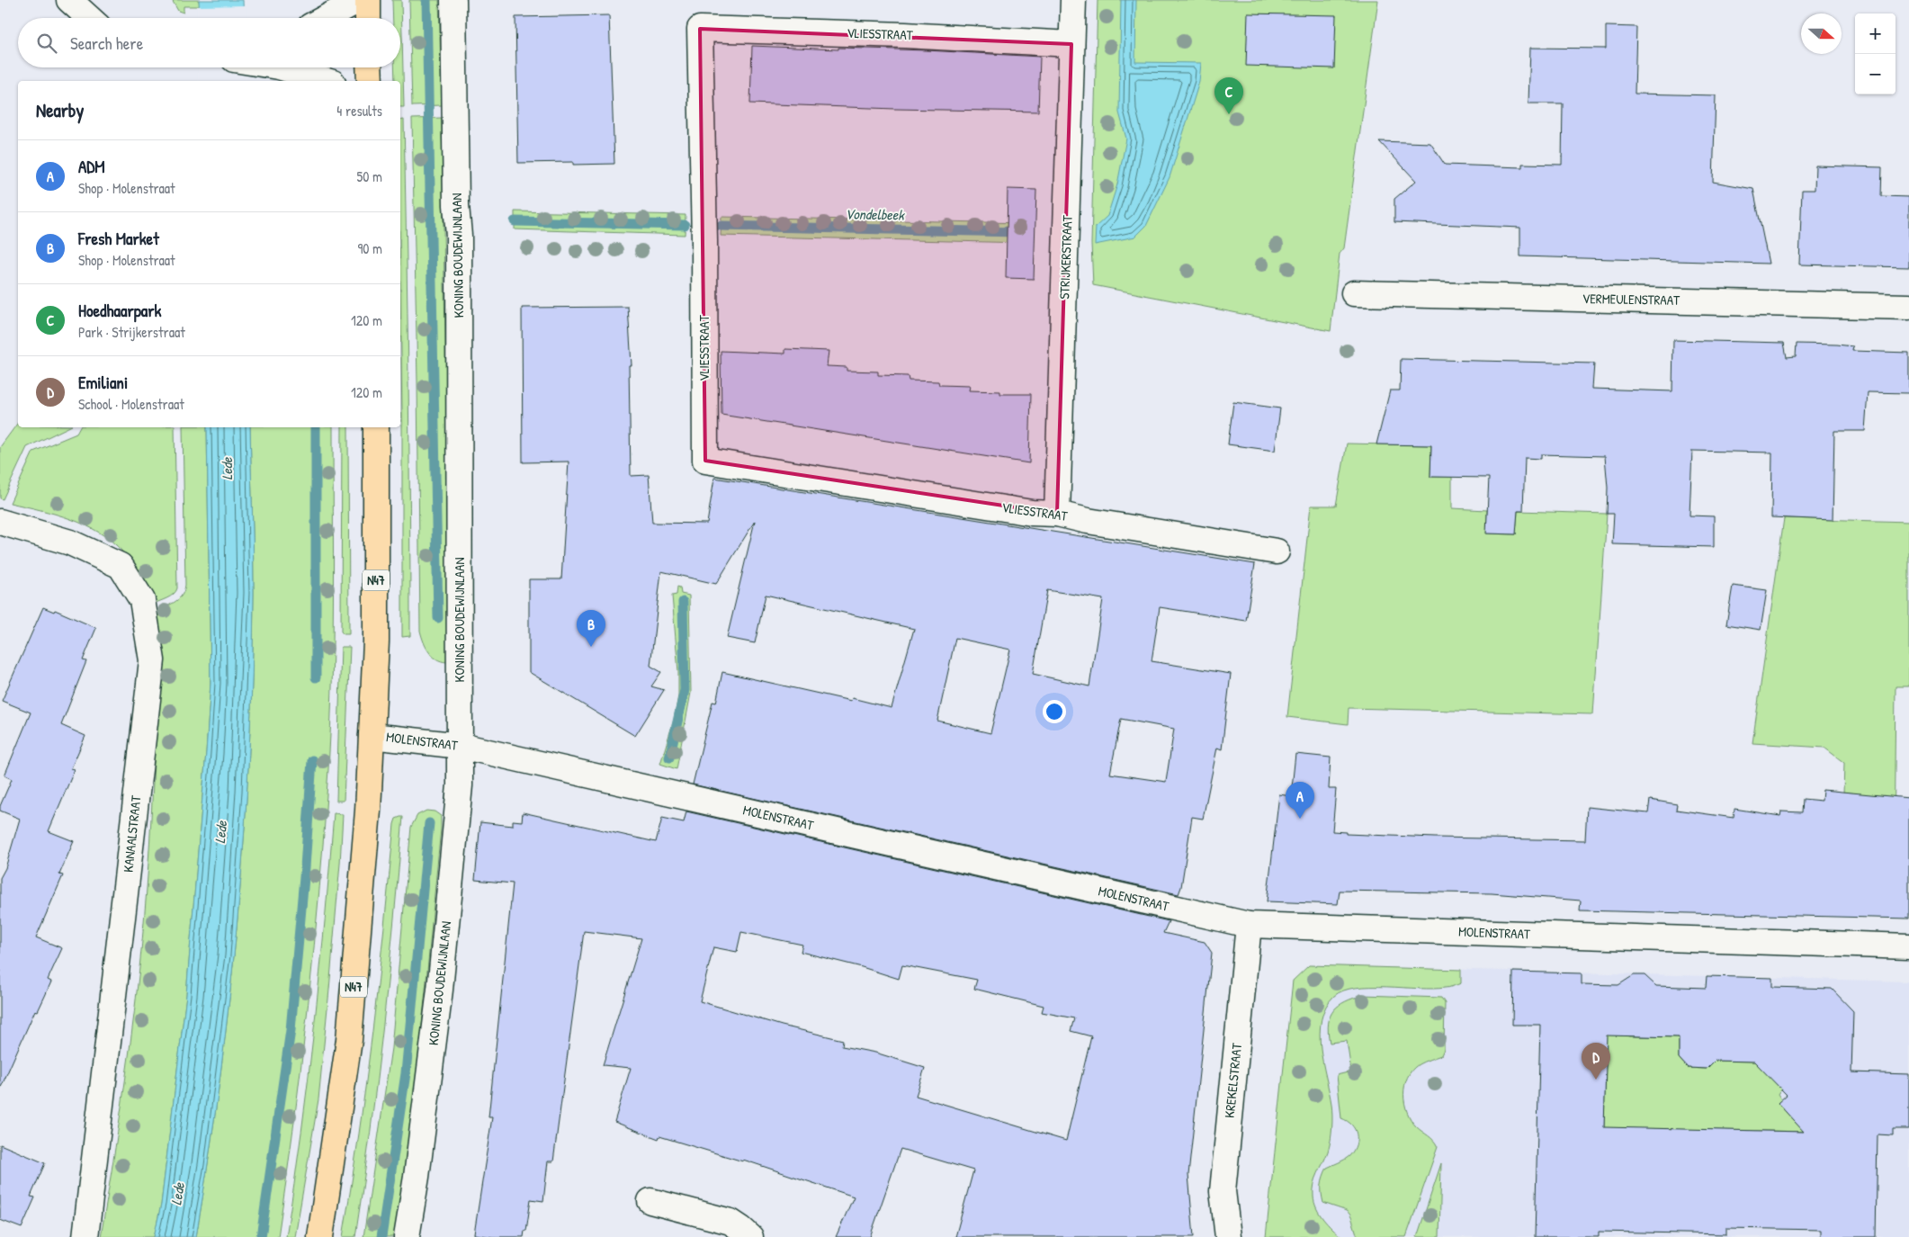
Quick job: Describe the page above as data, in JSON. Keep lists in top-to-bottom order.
{
  "streets": {
    "main road": ["N47"],
    "street": [
      "VLIESSTRAAT",
      "KONING BOUDEWIJNLAAN",
      "STRIJKERSTRAAT",
      "VERMEULENSTRAAT",
      "MOLENSTRAAT",
      "KANAALSTRAAT",
      "KREKELSTRAAT"
    ]
  },
  "crossings": [
    ["VLIESSTRAAT", "STRIJKERSTRAAT"],
    ["KONING BOUDEWIJNLAAN", "MOLENSTRAAT"],
    ["N47", "MOLENSTRAAT"],
    ["MOLENSTRAAT", "KREKELSTRAAT"]
  ],
  "water": ["Vondelbeek", "Lede"],
  "north": "right",
  "page": {
    "map_buttons": ["+", "−"],
    "search": "Search here",
    "pins": [
      "C",
      "B",
      "A",
      "D"
    ],
    "heading": ["Nearby", "4 results"],
    "list": [
      {
        "mark": "A",
        "name": "ADM",
        "note": "Shop · Molenstraat",
        "value": "50 m"
      },
      {
        "mark": "B",
        "name": "Fresh Market",
        "note": "Shop · Molenstraat",
        "value": "90 m"
      },
      {
        "mark": "C",
        "name": "Hoedhaarpark",
        "note": "Park · Strijkerstraat",
        "value": "120 m"
      },
      {
        "mark": "D",
        "name": "Emiliani",
        "note": "School · Molenstraat",
        "value": "120 m"
      }
    ]
  }
}
